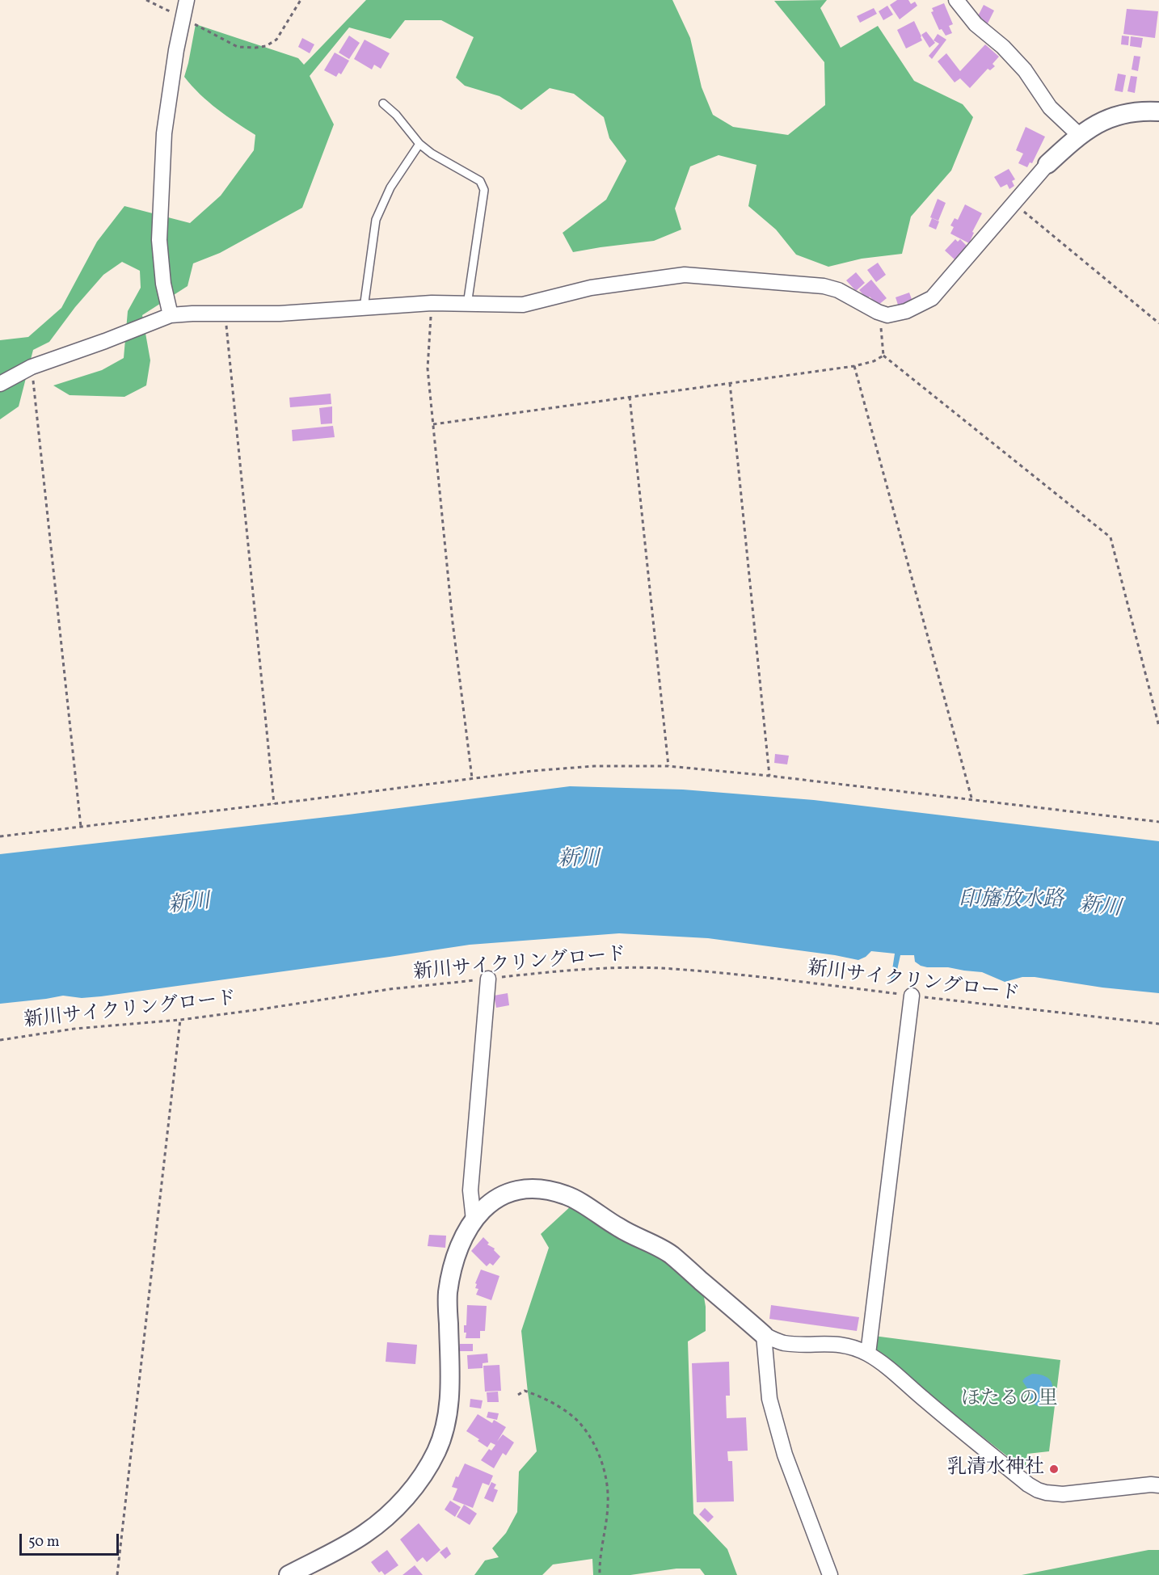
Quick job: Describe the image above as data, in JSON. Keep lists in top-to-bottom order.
{
  "streets": {
    "path": ["新川サイクリングロード"]
  },
  "water": ["新川", "印旛放水路"],
  "parks": ["ほたるの里"],
  "places": ["乳清水神社"],
  "scale_bar": "50 m"
}
